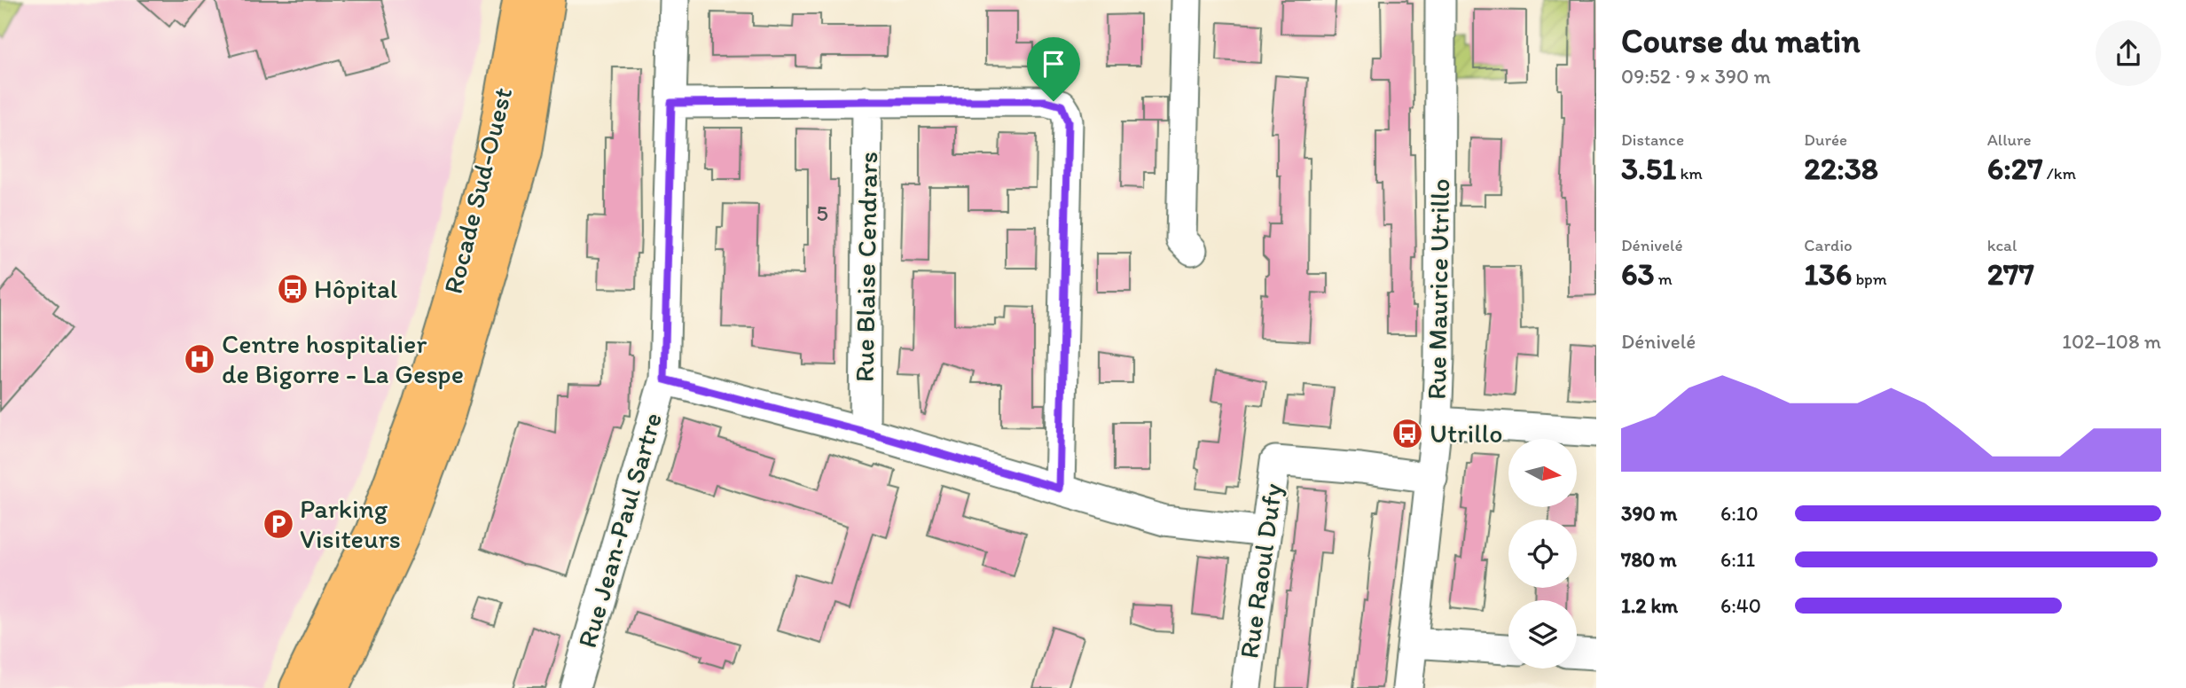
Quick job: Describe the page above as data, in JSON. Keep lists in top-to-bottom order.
{
  "streets": {
    "main road": ["Rocade Sud-Ouest"],
    "street": [
      "Rue Blaise Cendrars",
      "Rue Maurice Utrillo",
      "Rue Jean-Paul Sartre",
      "Rue Raoul Dufy"
    ]
  },
  "crossings": [
    ["Rue Maurice Utrillo", "Rue Raoul Dufy"]
  ],
  "places": {
    "bus stop": ["Hôpital", "Utrillo"],
    "hospital": ["Centre hospitalier de Bigorre - La Gespe"],
    "parking": ["Parking Visiteurs"]
  },
  "house_numbers": ["5"],
  "north": "right",
  "page": {
    "heading": ["Course du matin", "09:52 · 9 × 390 m"],
    "stats": [
      ["Distance", "3.51 km"],
      ["Durée", "22:38"],
      ["Allure", "6:27 /km"],
      ["Dénivelé", "63 m"],
      ["Cardio", "136 bpm"],
      ["kcal", "277"]
    ],
    "chart": ["Dénivelé", "102–108 m"],
    "list": [
      {
        "name": "390 m",
        "note": "6:10"
      },
      {
        "name": "780 m",
        "note": "6:11"
      },
      {
        "name": "1.2 km",
        "note": "6:40"
      }
    ]
  }
}
